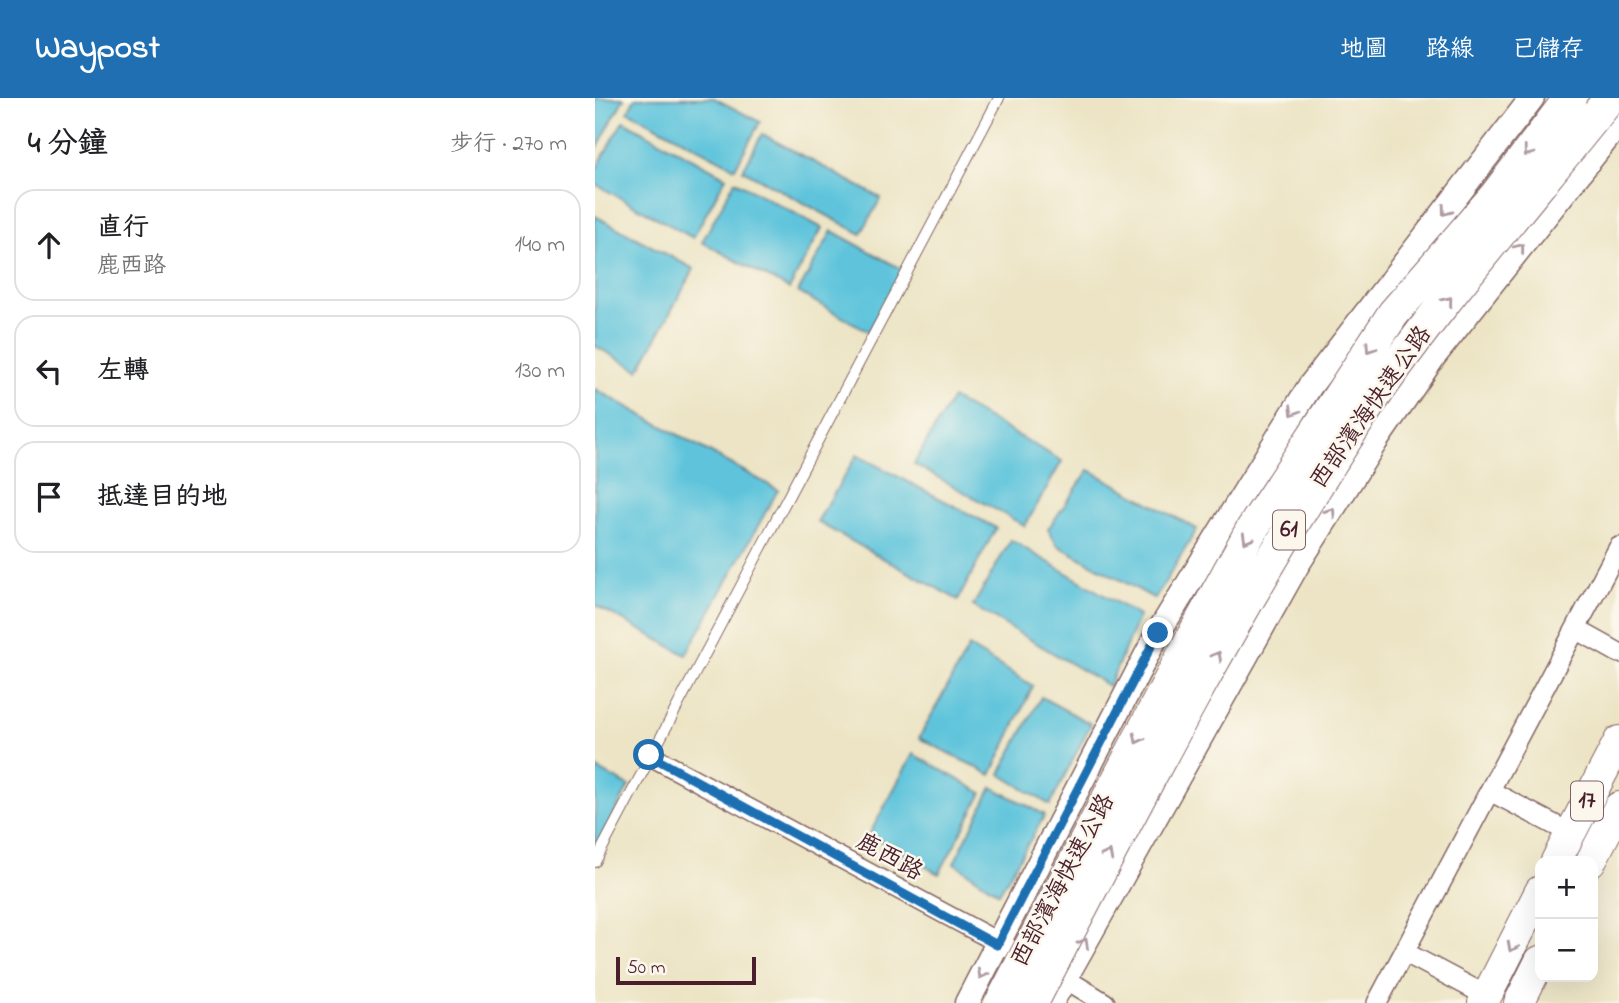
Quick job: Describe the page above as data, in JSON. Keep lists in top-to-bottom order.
{
  "streets": {
    "highway": ["西部濱海快速公路", "61"],
    "main road": ["17"],
    "street": ["鹿西路"]
  },
  "scale_bar": "50 m",
  "page": {
    "header": "Waypost",
    "nav": ["地圖", "路線", "已儲存"],
    "heading": ["4 分鐘", "步行 · 270 m"],
    "list": [
      ["直行", "鹿西路", "140 m"],
      ["左轉", "130 m"],
      "抵達目的地"
    ],
    "map_buttons": ["+", "−"],
    "scale": "50 m"
  }
}
